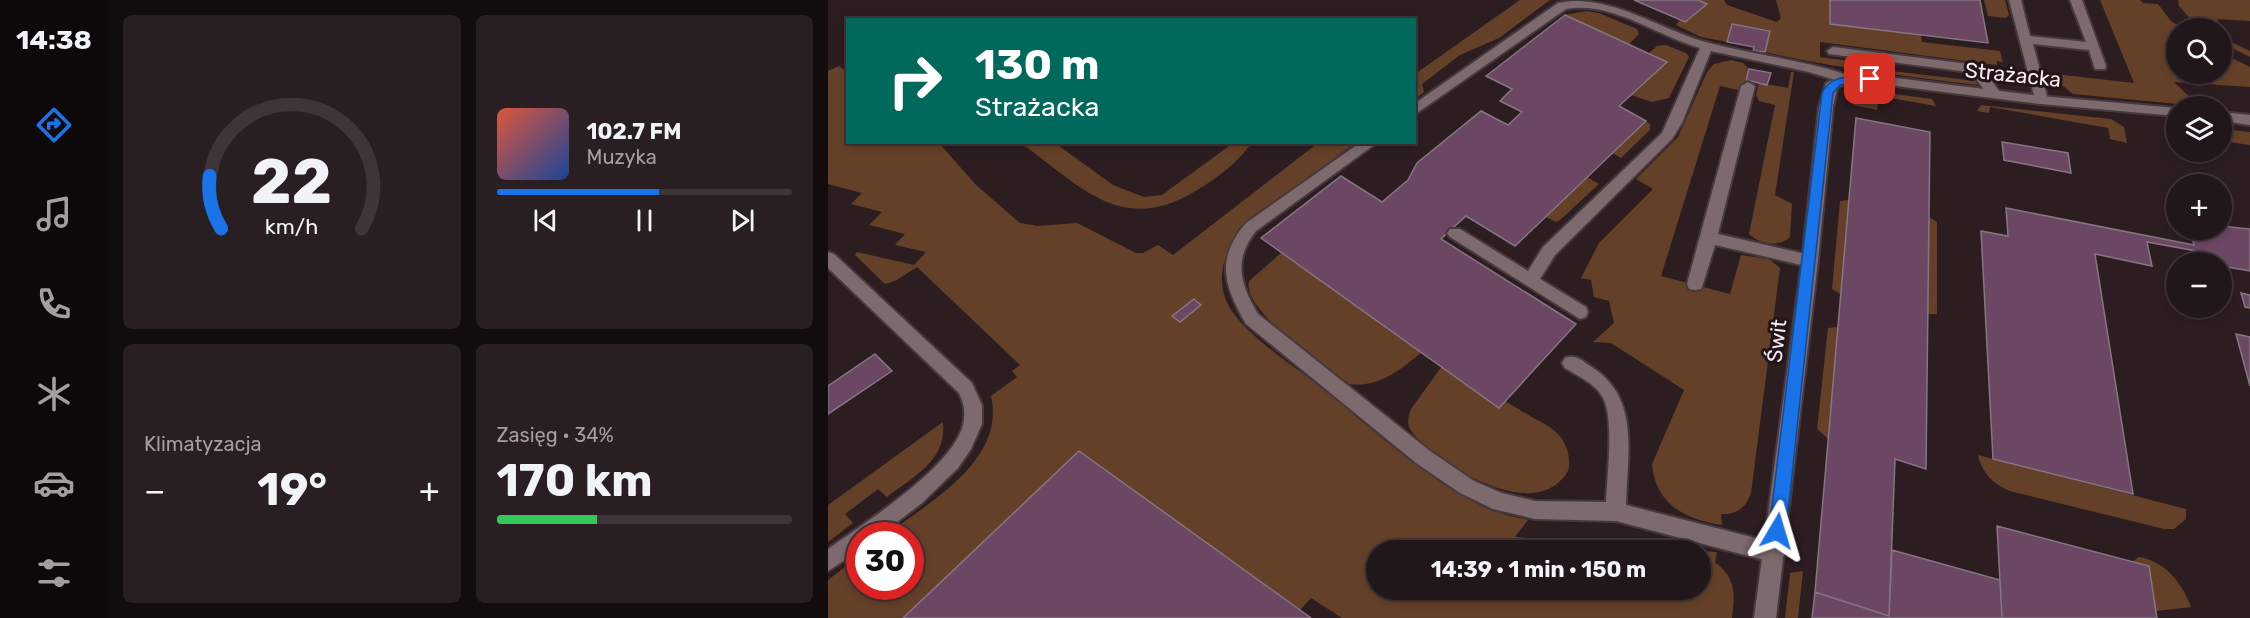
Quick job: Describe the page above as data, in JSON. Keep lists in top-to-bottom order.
{
  "streets": {
    "street": ["Strażacka", "Świt"]
  },
  "crossings": [
    ["Strażacka", "Świt"]
  ],
  "page": {
    "tabs": "14:38",
    "map_buttons": ["+", "−"],
    "turn": ["130 m", "Strażacka"],
    "song": ["102.7 FM", "Muzyka"],
    "tile": [
      "Klimatyzacja",
      ["Zasięg · 34%", "170 km"]
    ],
    "heat": ["−", "19°", "+"],
    "limit": "30",
    "trip": "14:39 · 1 min · 150 m",
    "gauge": ["22", "km/h"]
  }
}
